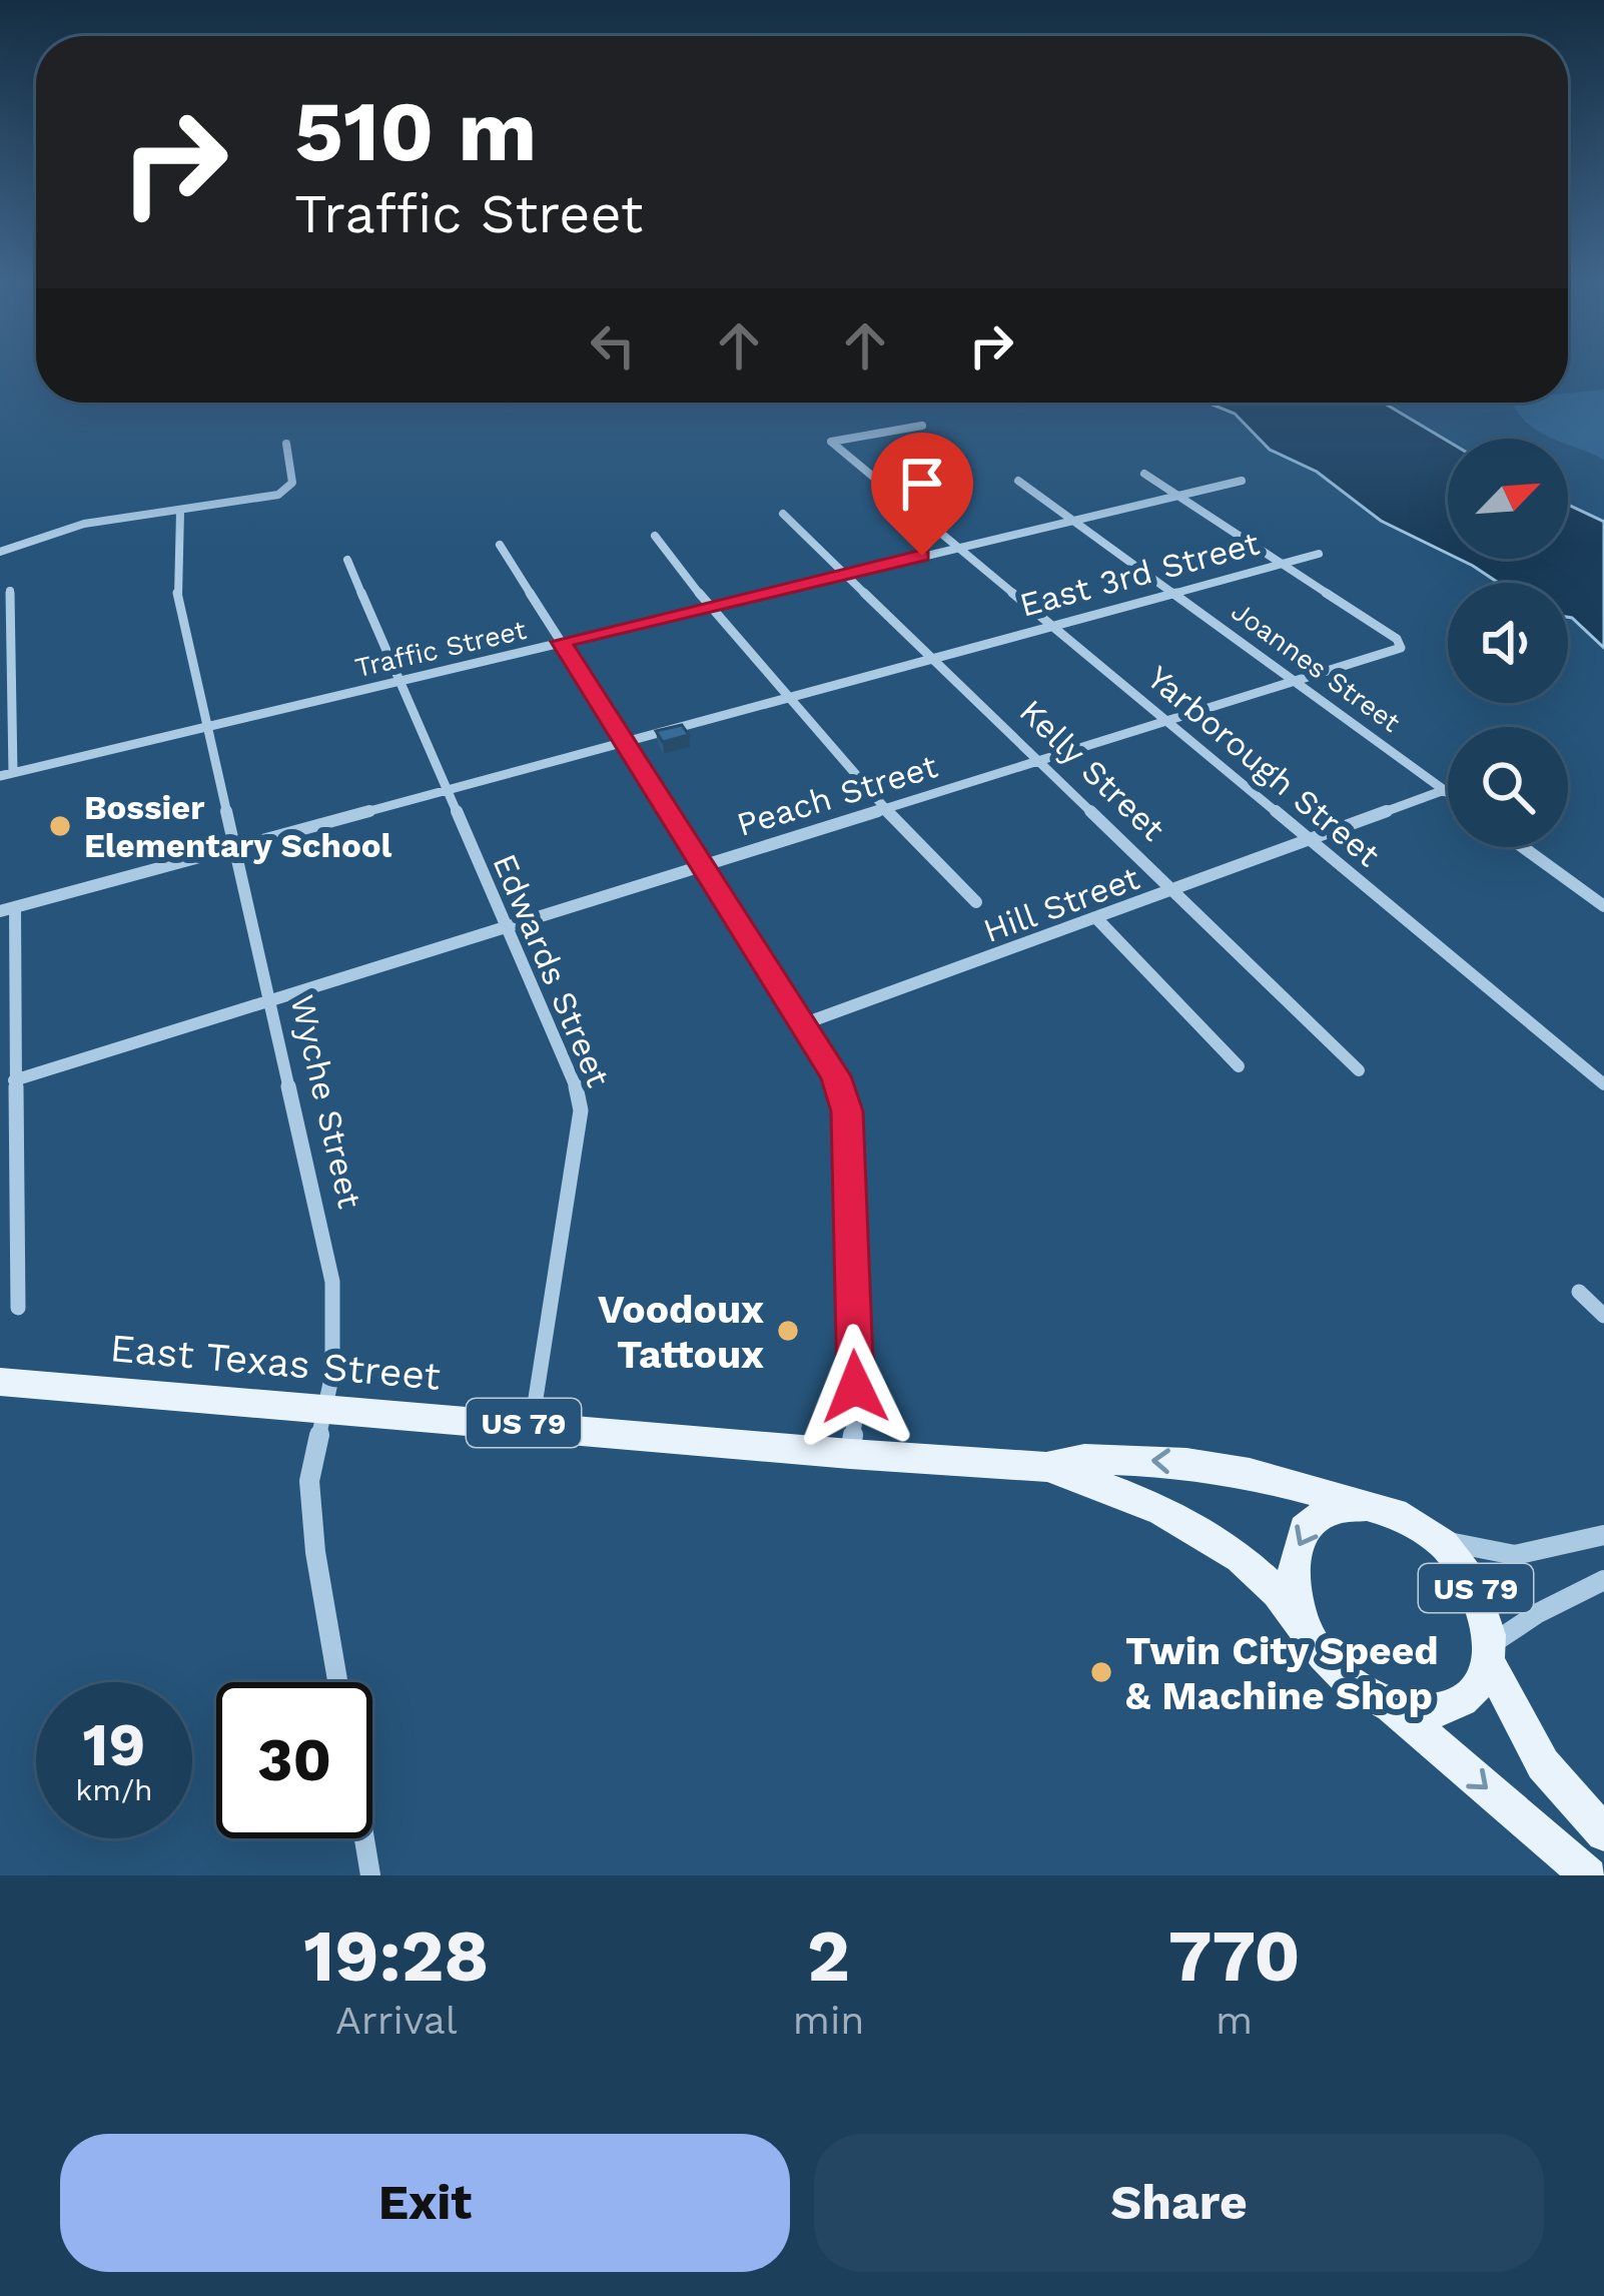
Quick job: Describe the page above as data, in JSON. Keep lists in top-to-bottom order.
{
  "streets": {
    "main road": ["East Texas Street", "US 79"],
    "street": [
      "East 3rd Street",
      "Traffic Street",
      "Joannes Street",
      "Yarborough Street",
      "Kelly Street",
      "Peach Street",
      "Hill Street",
      "Edwards Street",
      "Wyche Street"
    ]
  },
  "crossings": [
    ["East 3rd Street", "Joannes Street"],
    ["East 3rd Street", "Yarborough Street"],
    ["East 3rd Street", "Kelly Street"],
    ["East 3rd Street", "Peach Street"],
    ["East 3rd Street", "Edwards Street"],
    ["East 3rd Street", "Wyche Street"],
    ["Traffic Street", "Joannes Street"],
    ["Traffic Street", "Yarborough Street"],
    ["Traffic Street", "Kelly Street"],
    ["Traffic Street", "Edwards Street"],
    ["Traffic Street", "Wyche Street"],
    ["Joannes Street", "Peach Street"],
    ["Joannes Street", "Hill Street"],
    ["Yarborough Street", "Peach Street"],
    ["Yarborough Street", "Hill Street"],
    ["Kelly Street", "Peach Street"],
    ["Kelly Street", "Hill Street"],
    ["Peach Street", "Edwards Street"],
    ["Peach Street", "Wyche Street"],
    ["Edwards Street", "East Texas Street"],
    ["Wyche Street", "East Texas Street"],
    ["East Texas Street", "US 79"]
  ],
  "places": ["Bossier Elementary School", "Voodoux Tattoux", "Twin City Speed & Machine Shop"],
  "north": "top right",
  "page": {
    "turn": ["510 m", "Traffic Street"],
    "speed": "19 km/h",
    "limit": "30",
    "eta": [
      "19:28",
      "Arrival",
      "2",
      "min",
      "770",
      "m"
    ],
    "buttons": ["Exit", "Share"]
  }
}
